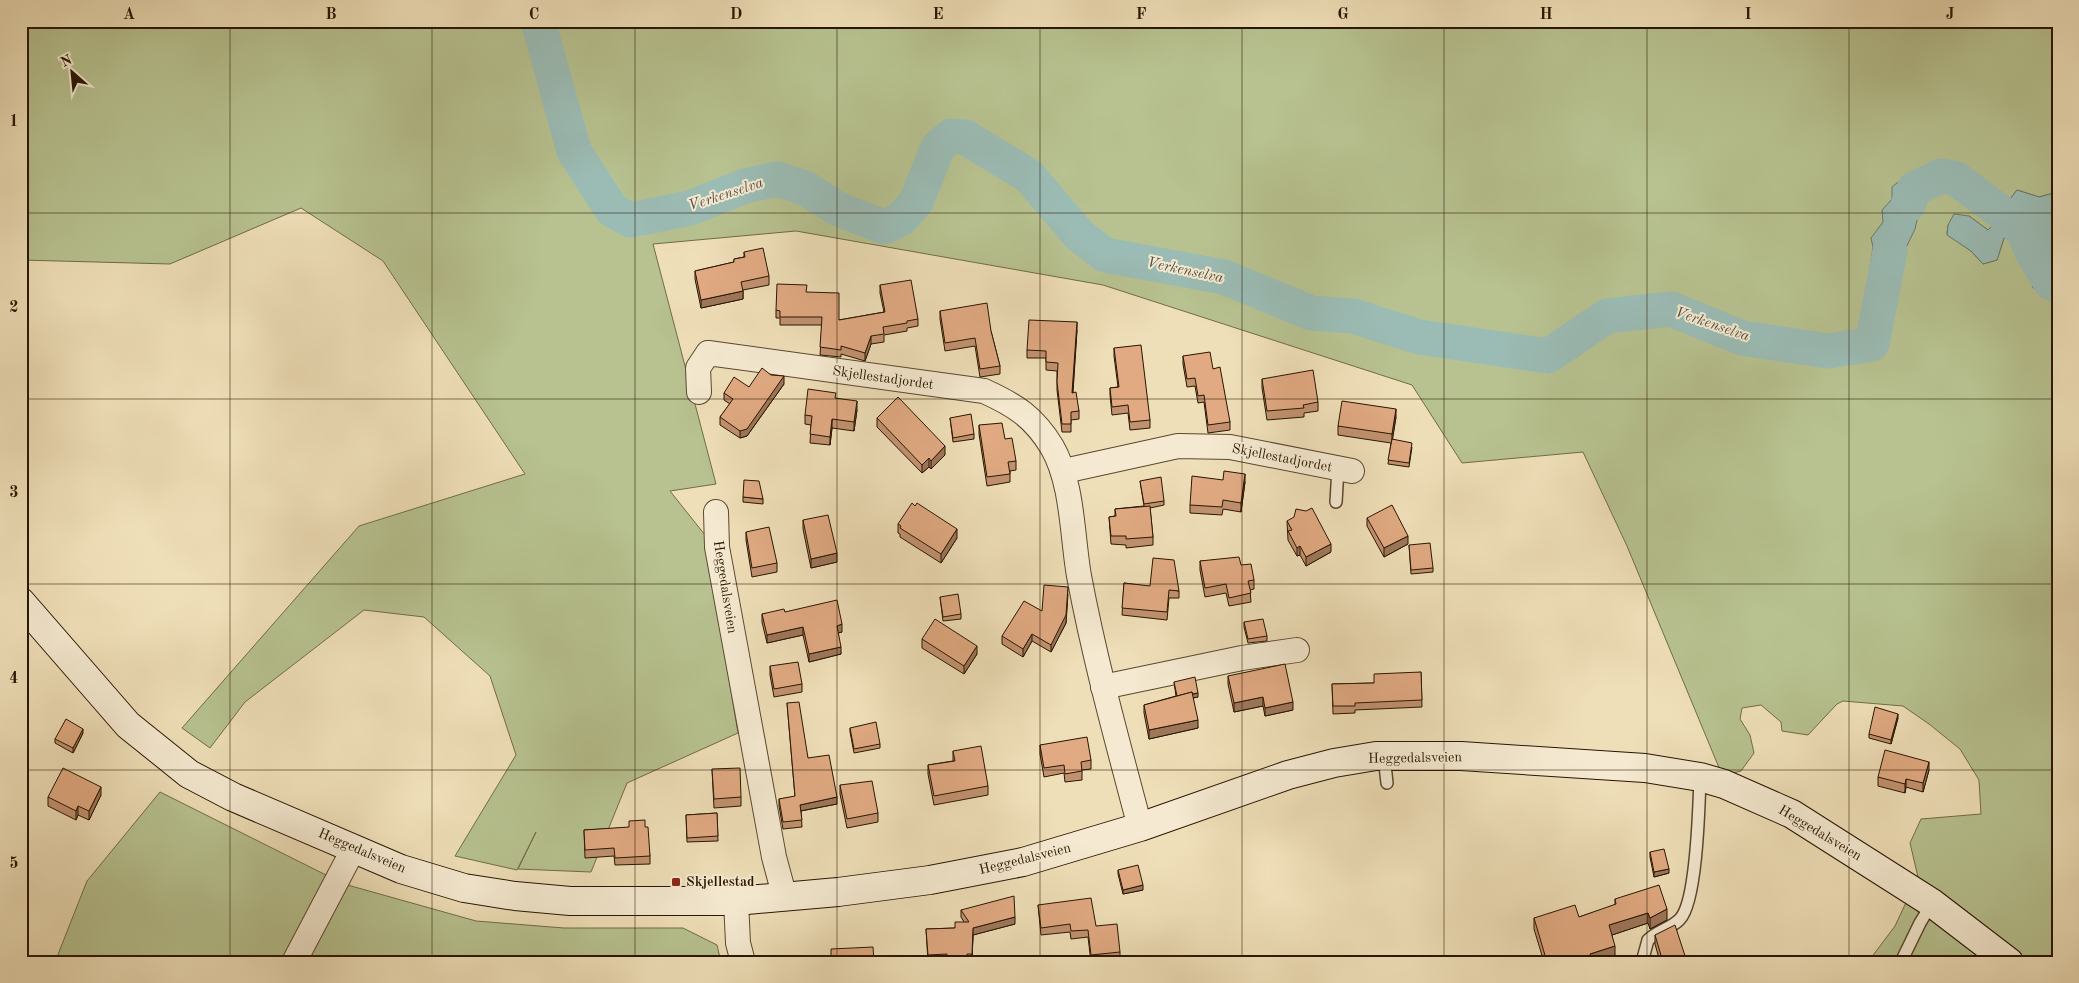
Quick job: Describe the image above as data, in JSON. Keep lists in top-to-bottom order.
{
  "streets": {
    "main road": ["Heggedalsveien"],
    "street": ["Skjellestadjordet"]
  },
  "crossings": [
    ["Skjellestadjordet", "Heggedalsveien"]
  ],
  "water": ["Verkenselva"],
  "places": {
    "transit": ["Skjellestad"]
  },
  "north": "top left",
  "grid": {
    "columns": [
      "A",
      "B",
      "C",
      "D",
      "E",
      "F",
      "G",
      "H",
      "I",
      "J"
    ],
    "rows": [
      "1",
      "2",
      "3",
      "4",
      "5"
    ]
  }
}
